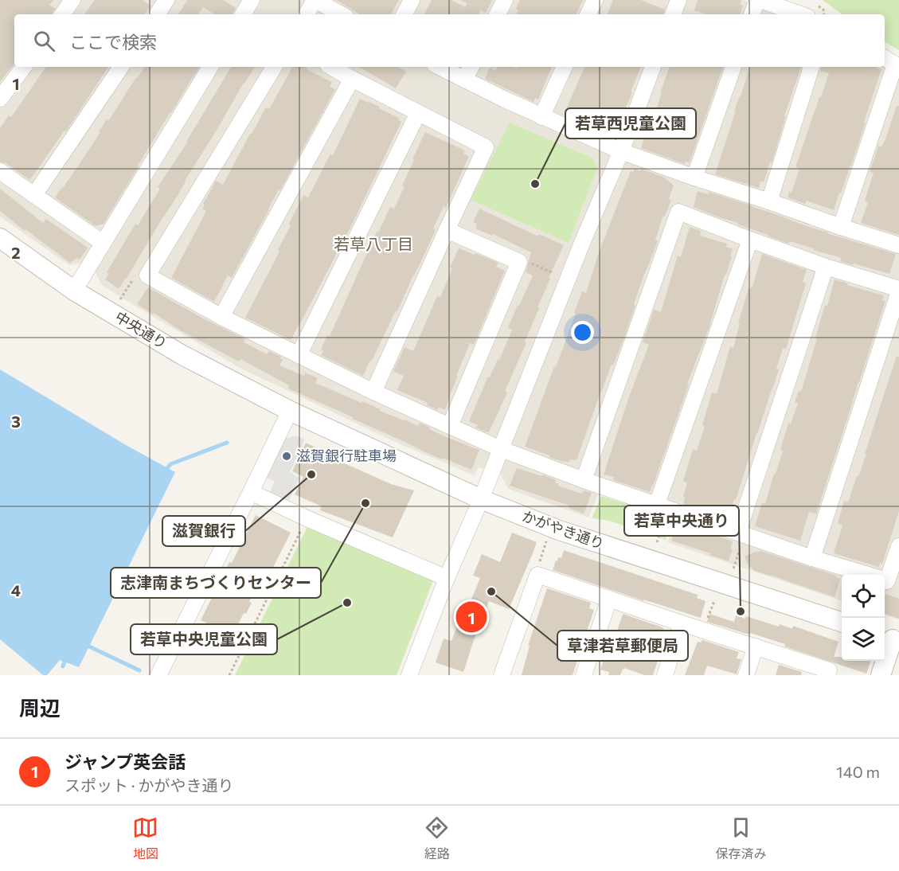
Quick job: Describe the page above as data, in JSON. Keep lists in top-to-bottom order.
{
  "streets": {
    "street": ["中央通り", "かがやき通り"]
  },
  "crossings": [
    ["中央通り", "かがやき通り"]
  ],
  "districts": ["若草八丁目"],
  "places": [
    "若草西児童公園",
    "滋賀銀行駐車場",
    "滋賀銀行",
    "志津南まちづくりセンター",
    "草津若草郵便局",
    "若草中央児童公園",
    "若草中央通り"
  ],
  "page": {
    "search": "ここで検索",
    "pins": "1",
    "heading": "周辺",
    "list": [
      {
        "mark": "1",
        "name": "ジャンプ英会話",
        "note": "スポット · かがやき通り",
        "value": "140 m"
      }
    ],
    "nav": ["地図", "経路", "保存済み"]
  },
  "grid": {
    "rows": [
      "1",
      "2",
      "3",
      "4"
    ]
  }
}
